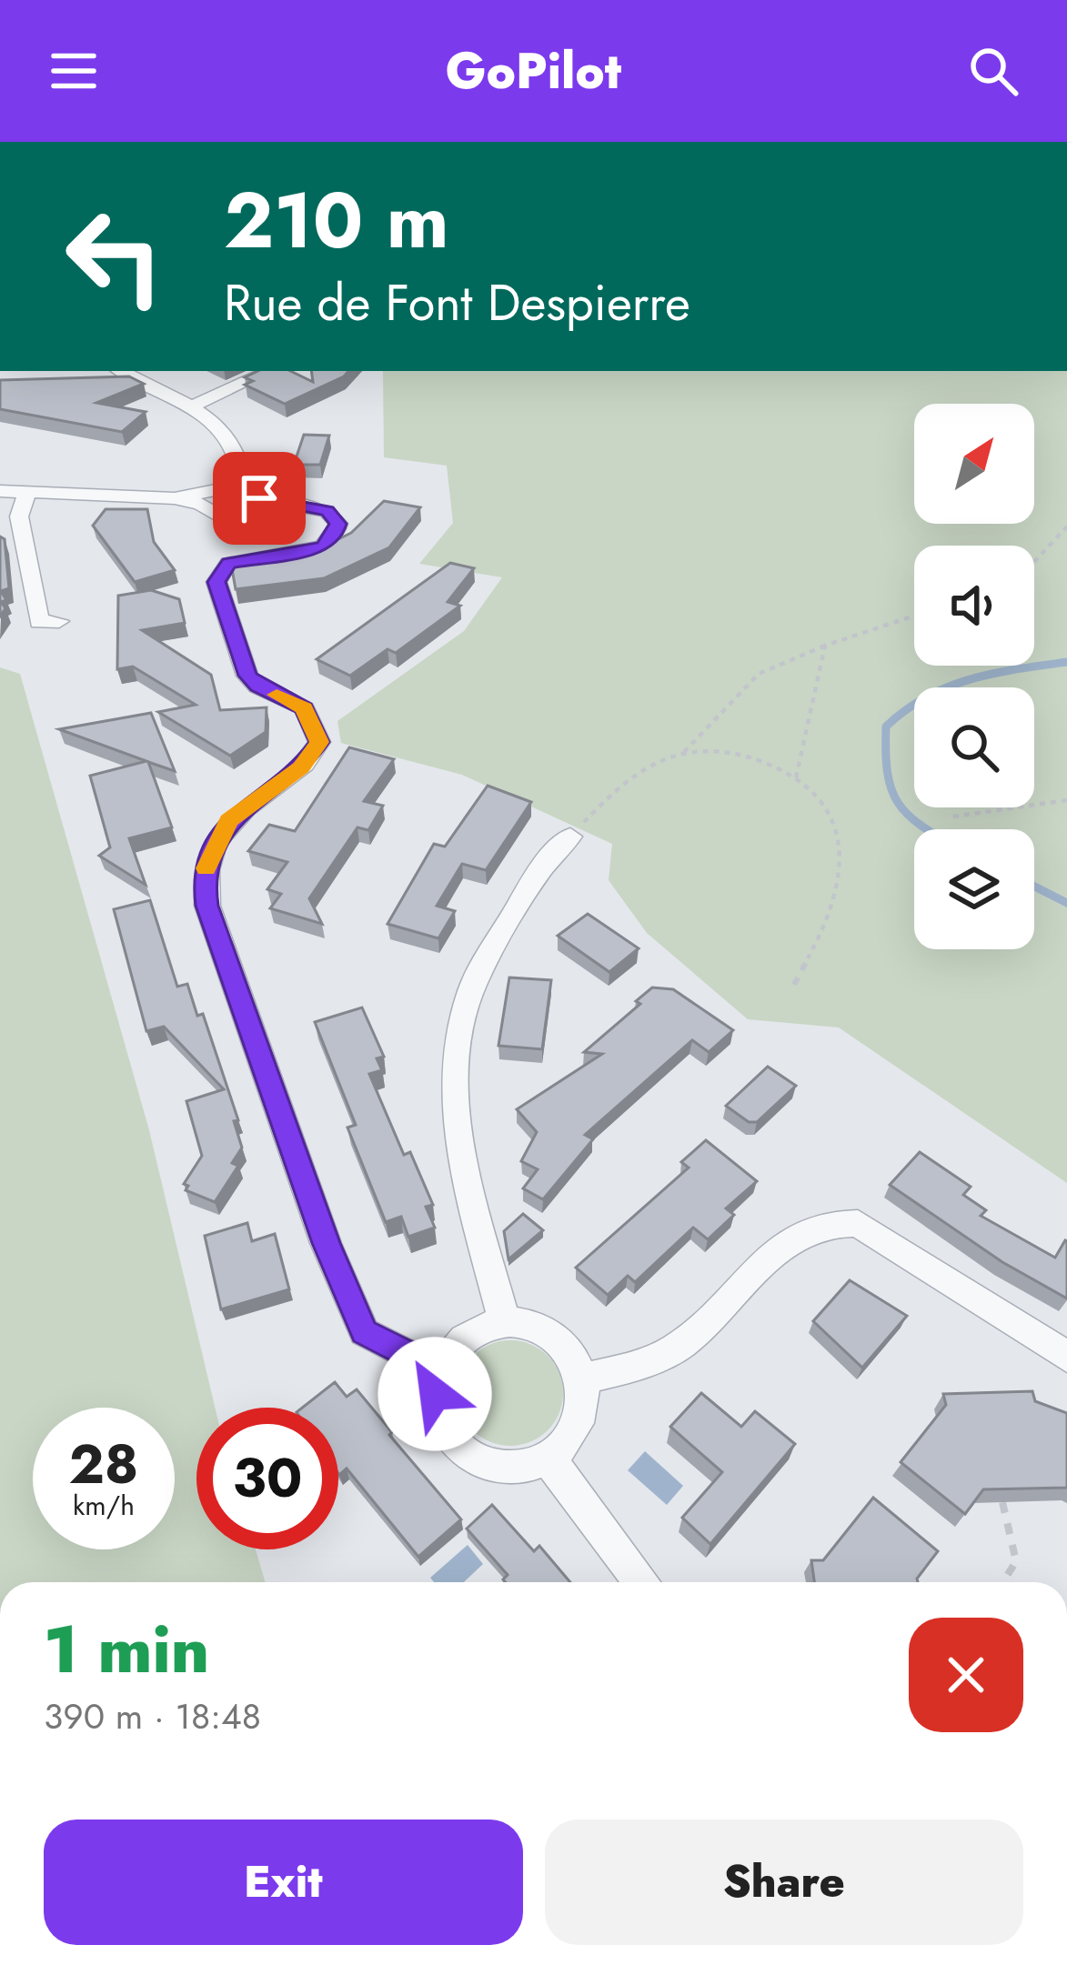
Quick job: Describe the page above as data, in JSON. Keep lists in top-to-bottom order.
{
  "north": "top right",
  "page": {
    "header": "GoPilot",
    "turn": ["210 m", "Rue de Font Despierre"],
    "speed": "28 km/h",
    "limit": "30",
    "heading": ["1 min", "390 m · 18:48"],
    "buttons": ["Exit", "Share"]
  }
}
